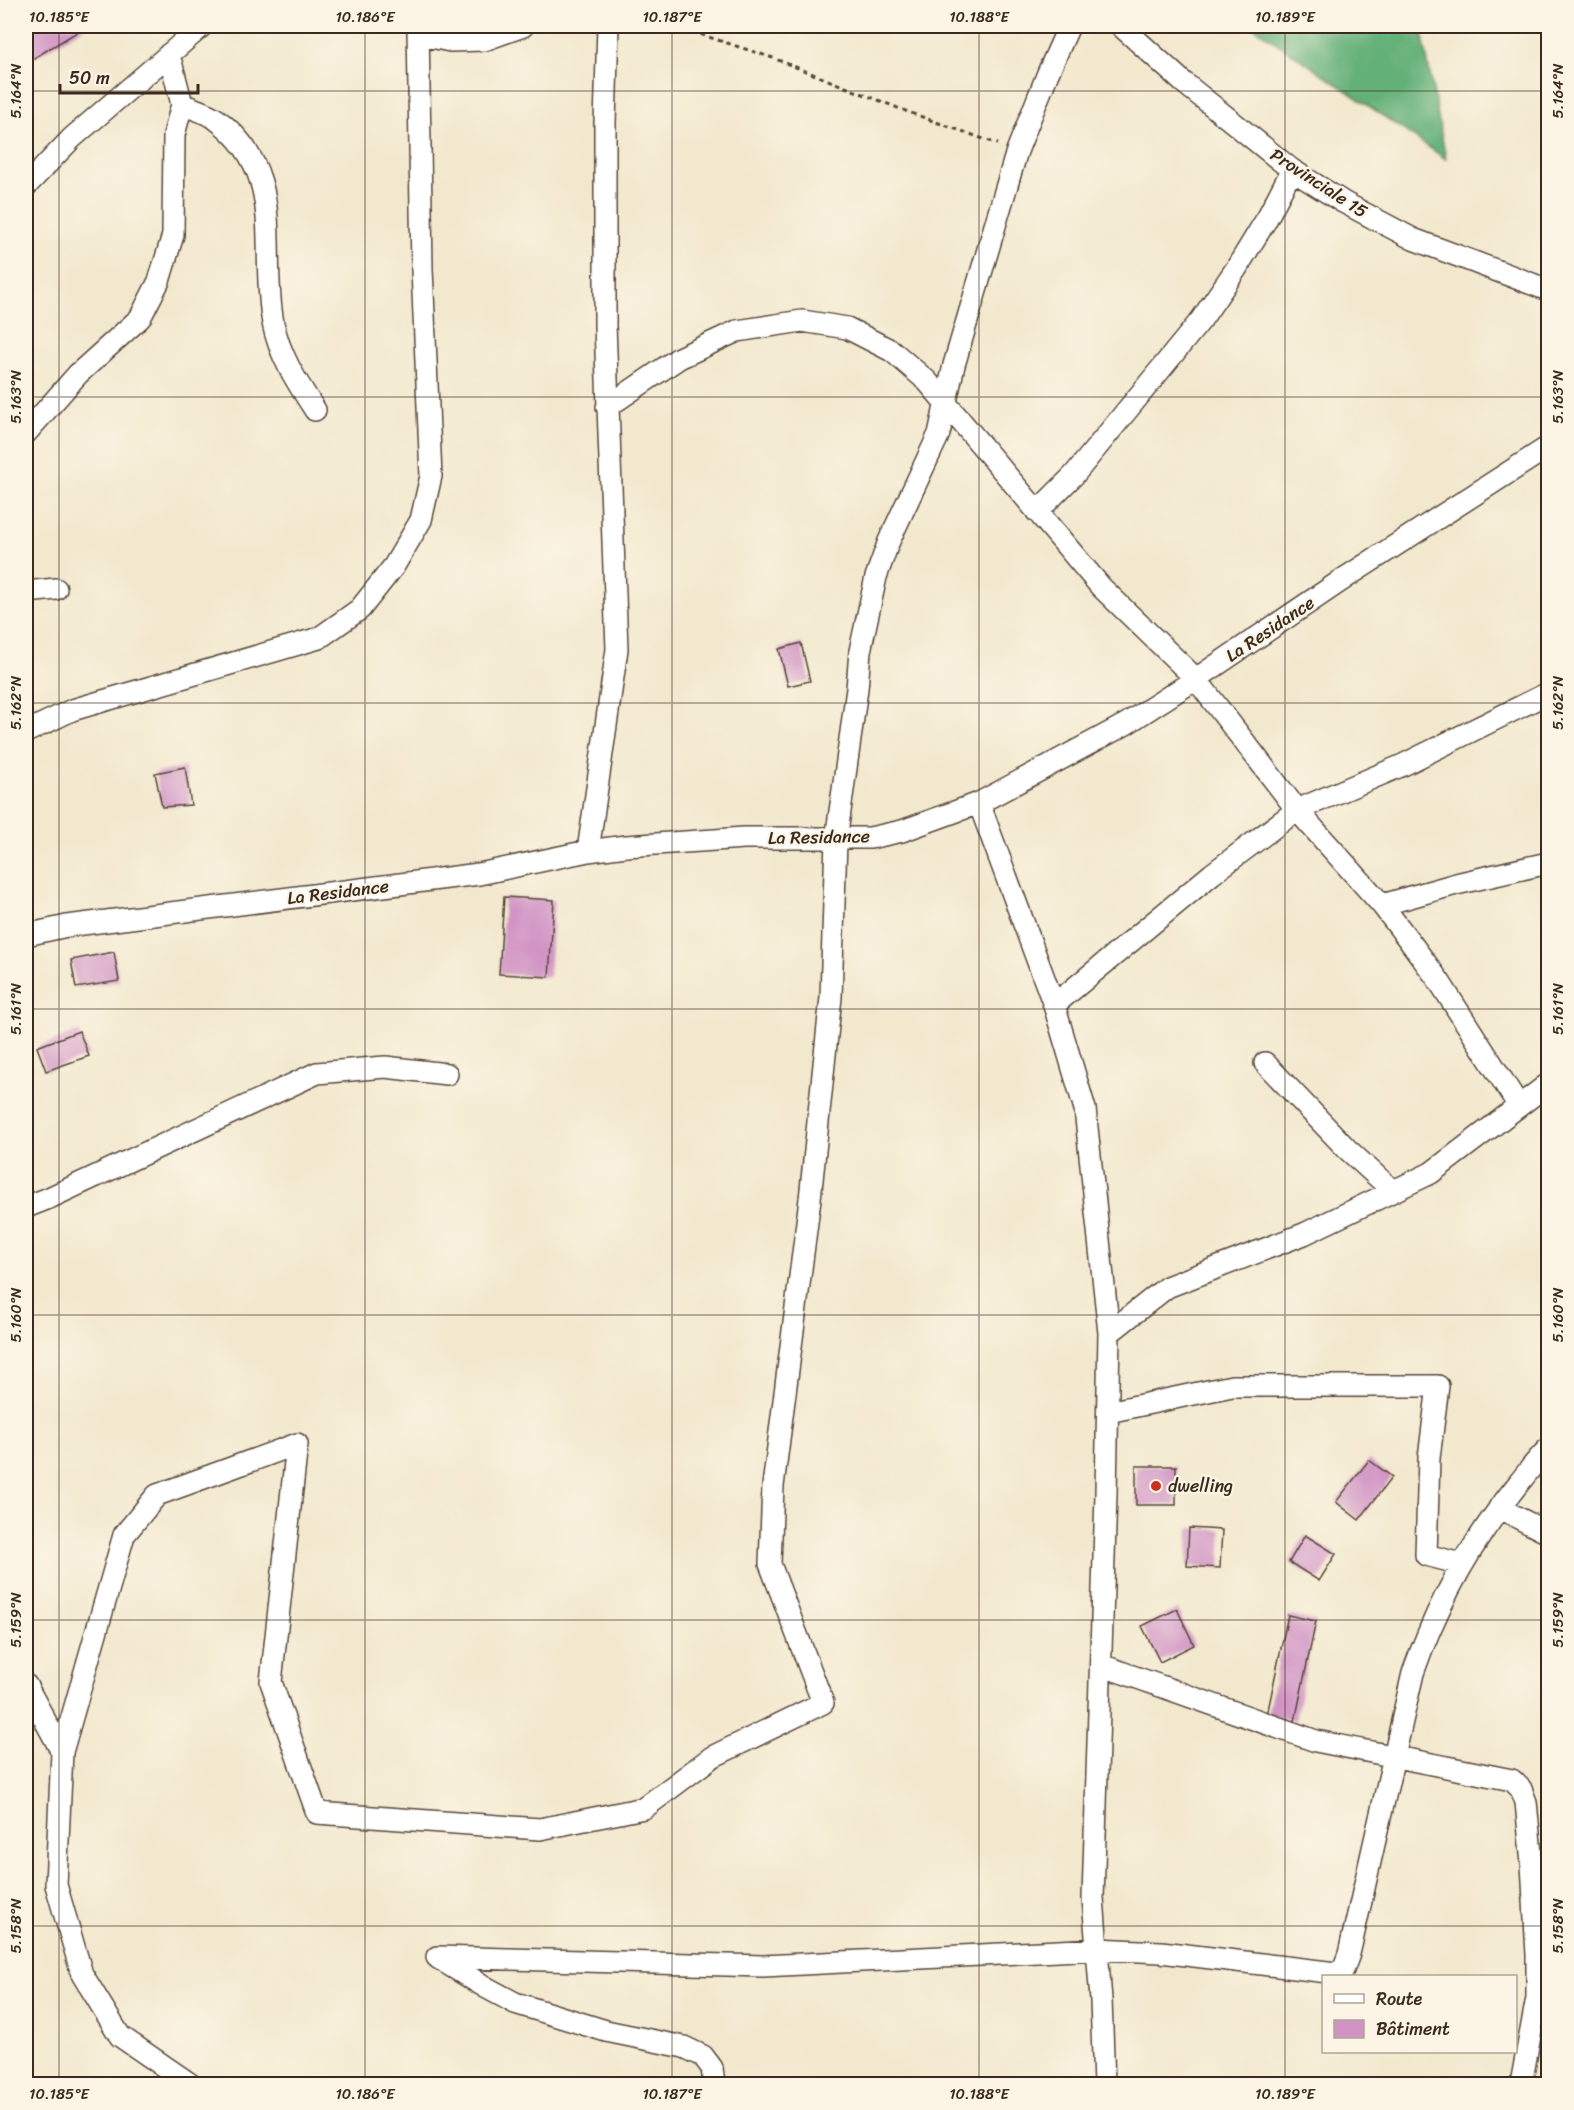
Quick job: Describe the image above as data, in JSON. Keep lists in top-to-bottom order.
{
  "streets": {
    "street": ["Provinciale 15", "La Residance"]
  },
  "places": ["dwelling"],
  "legend": ["Route", "Bâtiment"],
  "scale_bar": "50 m",
  "coordinates": [
    "10.185°E",
    "10.186°E",
    "10.187°E",
    "10.188°E",
    "10.189°E",
    "5.164°N",
    "5.163°N",
    "5.162°N",
    "5.161°N",
    "5.160°N",
    "5.159°N",
    "5.158°N"
  ]
}
